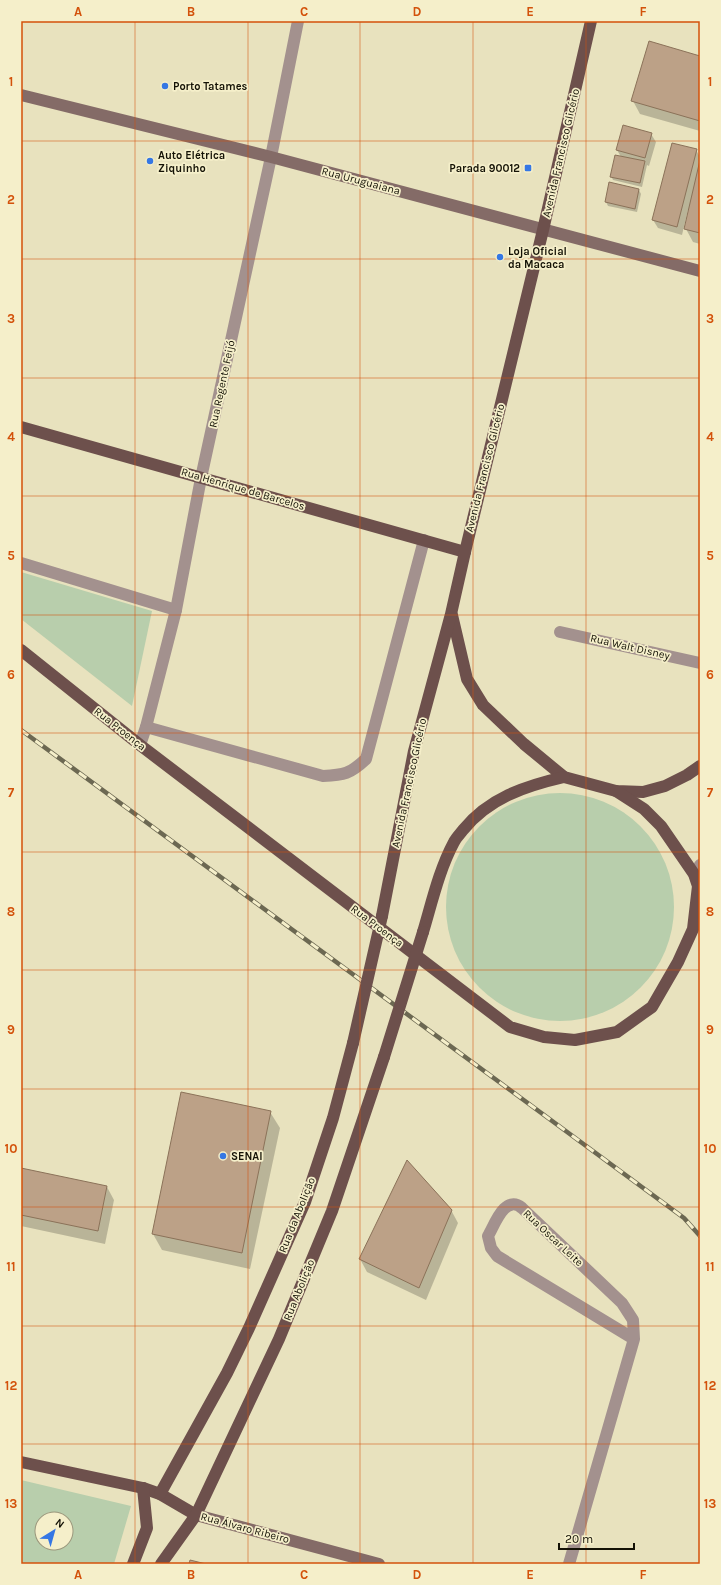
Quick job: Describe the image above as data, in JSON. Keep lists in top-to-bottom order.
{
  "streets": {
    "main road": [
      "Avenida Francisco Glicério",
      "Rua Uruguaiana",
      "Rua Henrique de Barcelos",
      "Rua Proença",
      "Rua da Abolição",
      "Rua Abolição",
      "Rua Álvaro Ribeiro"
    ],
    "street": ["Rua Regente Feijó", "Rua Walt Disney", "Rua Oscar Leite"]
  },
  "crossings": [
    ["Avenida Francisco Glicério", "Rua Uruguaiana"],
    ["Avenida Francisco Glicério", "Rua Henrique de Barcelos"],
    ["Avenida Francisco Glicério", "Rua da Abolição"],
    ["Rua Uruguaiana", "Rua Regente Feijó"],
    ["Rua Regente Feijó", "Rua Henrique de Barcelos"],
    ["Rua Regente Feijó", "Rua Proença"],
    ["Rua Henrique de Barcelos", "Rua Proença"],
    ["Rua da Abolição", "Rua Álvaro Ribeiro"],
    ["Rua Abolição", "Rua Álvaro Ribeiro"]
  ],
  "places": {
    "other": [
      "Porto Tatames",
      "Auto Elétrica Ziquinho",
      "Loja Oficial da Macaca",
      "SENAI"
    ],
    "transit": ["Parada 90012"]
  },
  "scale_bar": "20 m",
  "north": "top right",
  "grid": {
    "columns": [
      "A",
      "B",
      "C",
      "D",
      "E",
      "F"
    ],
    "rows": [
      "1",
      "2",
      "3",
      "4",
      "5",
      "6",
      "7",
      "8",
      "9",
      "10",
      "11",
      "12",
      "13"
    ]
  }
}
